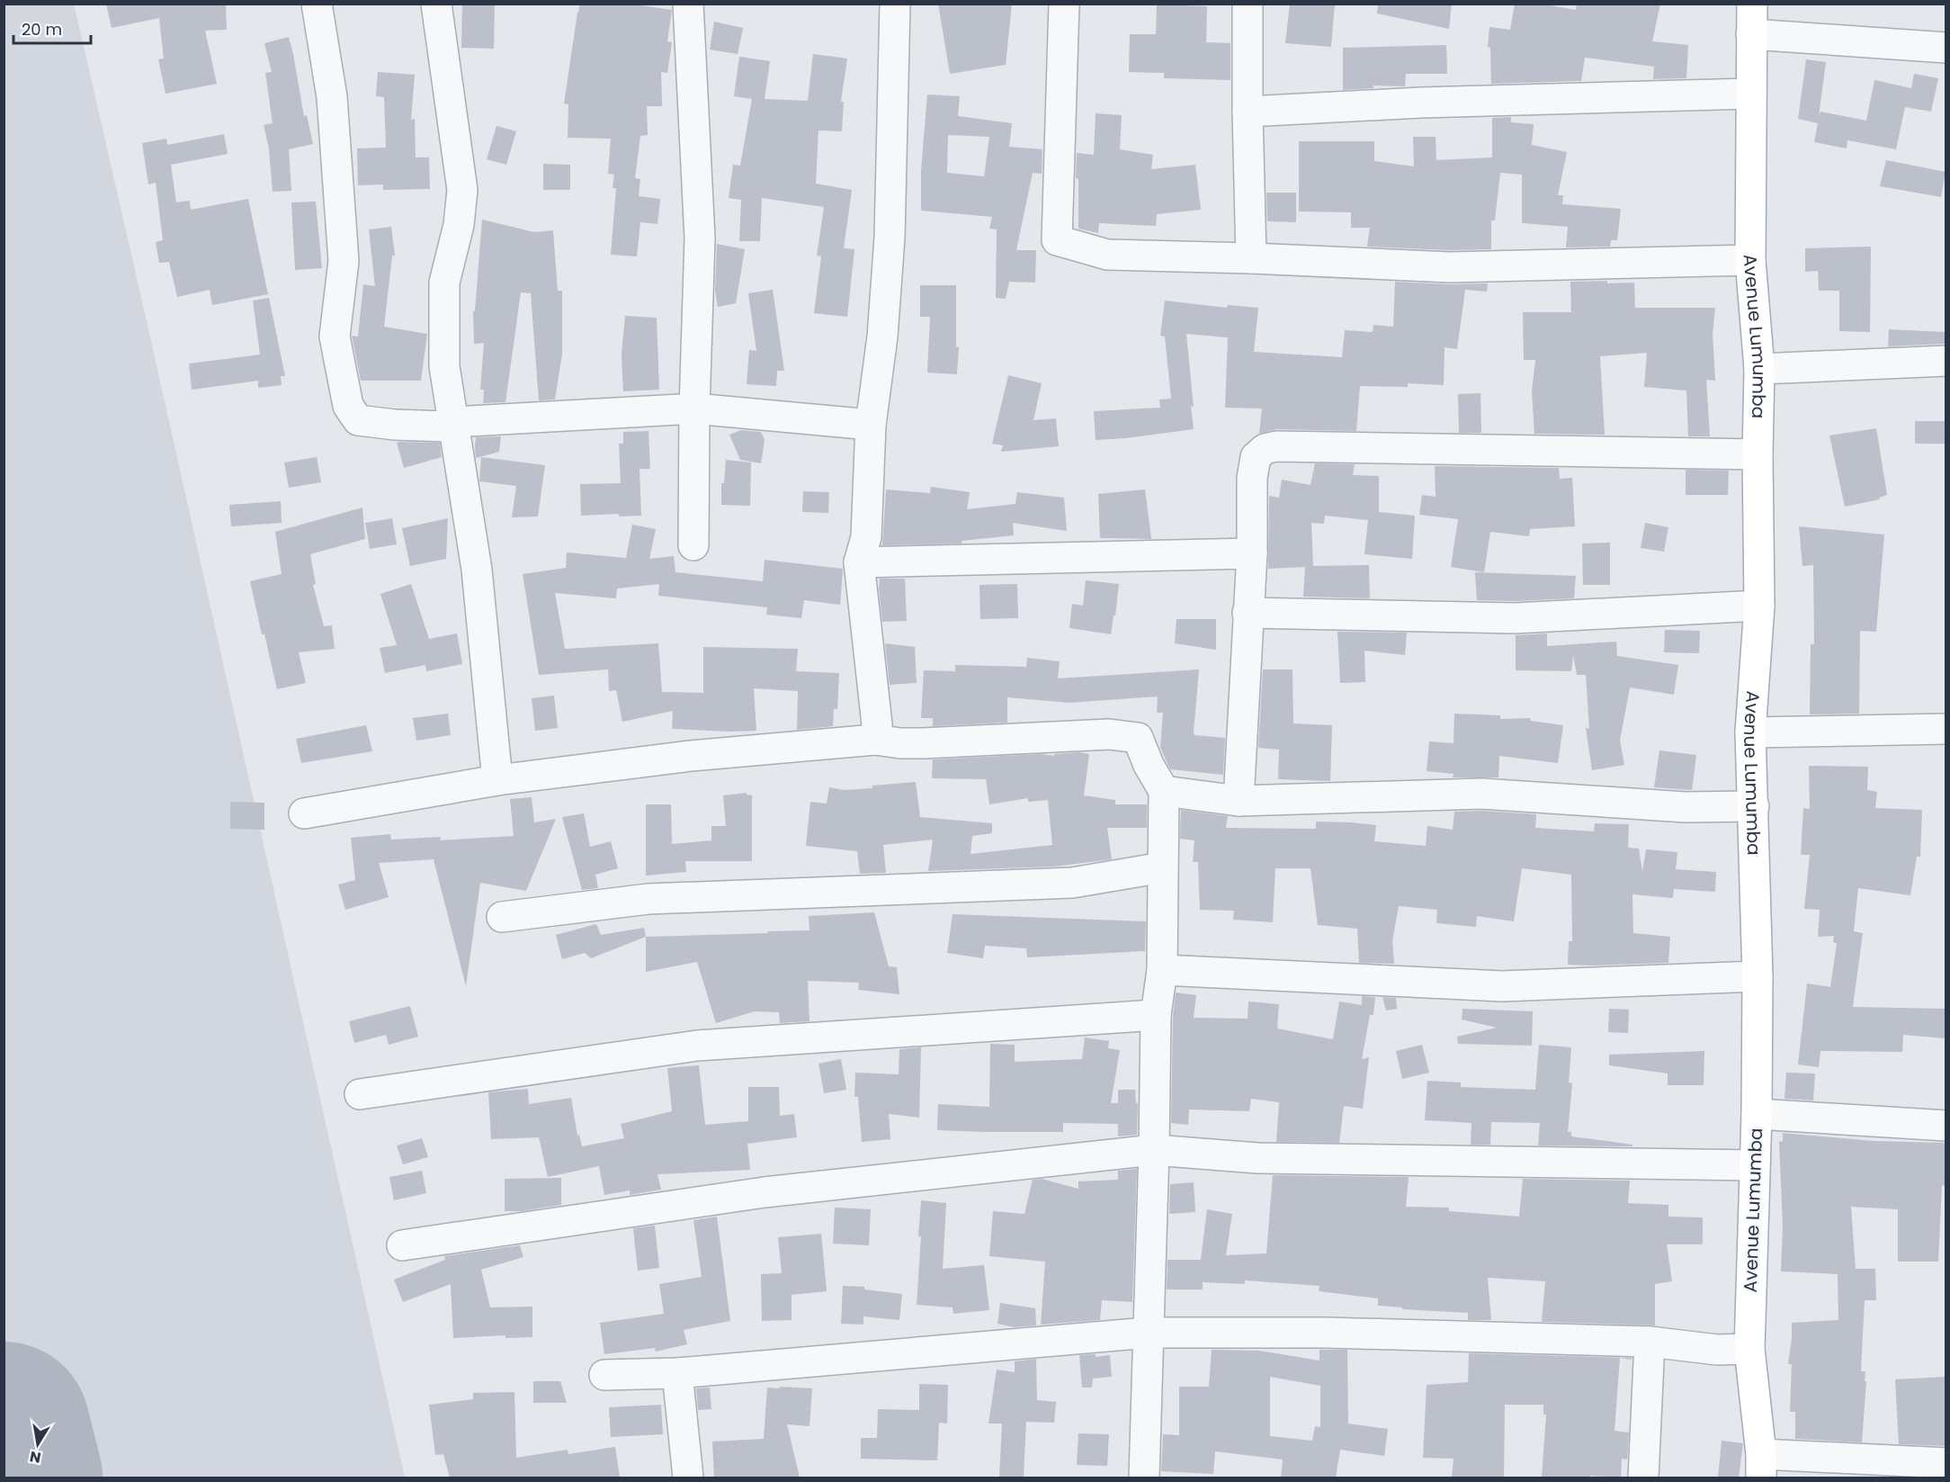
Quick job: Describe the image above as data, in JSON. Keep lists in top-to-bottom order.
{
  "streets": {
    "main road": ["Avenue Lumumba"]
  },
  "scale_bar": "20 m",
  "north": "bottom"
}
